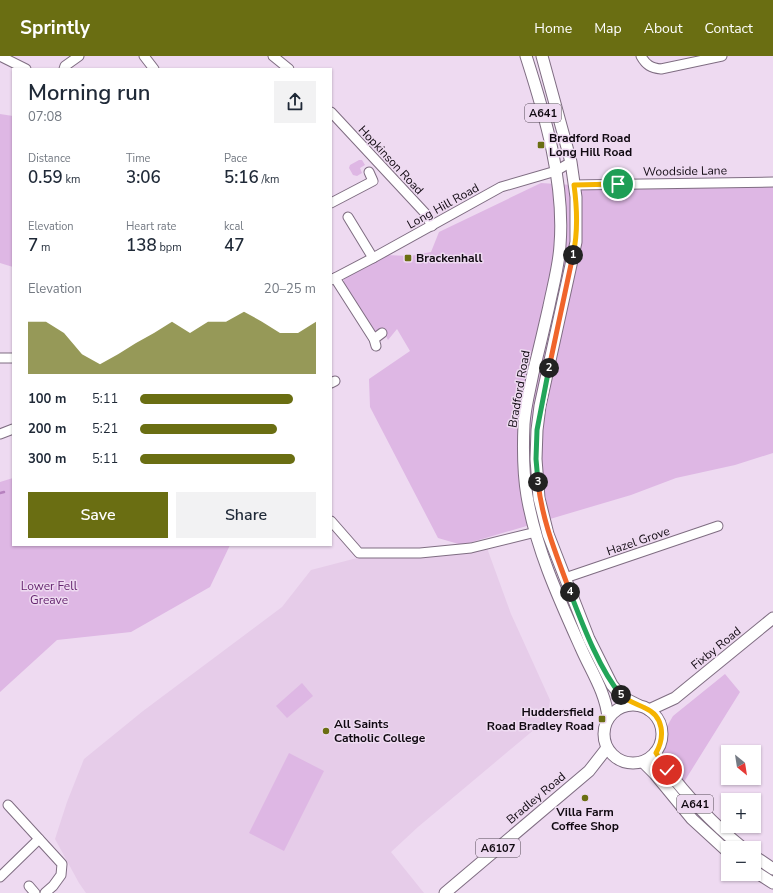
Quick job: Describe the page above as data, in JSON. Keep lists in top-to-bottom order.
{
  "streets": {
    "main road": [
      "A641",
      "Bradford Road",
      "Fixby Road",
      "Bradley Road",
      "A6107"
    ],
    "street": [
      "Hopkinson Road",
      "Woodside Lane",
      "Long Hill Road",
      "Hazel Grove"
    ]
  },
  "crossings": [
    ["A641", "Bradford Road"],
    ["A641", "Fixby Road"],
    ["A641", "Bradley Road"],
    ["Hopkinson Road", "Long Hill Road"],
    ["Woodside Lane", "Bradford Road"],
    ["Long Hill Road", "Bradford Road"],
    ["Bradford Road", "Hazel Grove"],
    ["Bradford Road", "Fixby Road"],
    ["Bradford Road", "Bradley Road"],
    ["Fixby Road", "Bradley Road"]
  ],
  "parks": ["Lower Fell Greave"],
  "places": {
    "transit": ["Bradford Road Long Hill Road", "Brackenhall", "Huddersfield Road Bradley Road"],
    "other": ["All Saints Catholic College", "Villa Farm Coffee Shop"]
  },
  "north": "bottom right",
  "page": {
    "header": "Sprintly",
    "nav": [
      "Home",
      "Map",
      "About",
      "Contact"
    ],
    "heading": ["Morning run", "07:08"],
    "stats": [
      ["Distance", "0.59 km"],
      ["Time", "3:06"],
      ["Pace", "5:16 /km"],
      ["Elevation", "7 m"],
      ["Heart rate", "138 bpm"],
      ["kcal", "47"]
    ],
    "pins": [
      "1",
      "2",
      "3",
      "4",
      "5"
    ],
    "chart": ["Elevation", "20–25 m"],
    "list": [
      {
        "name": "100 m",
        "note": "5:11"
      },
      {
        "name": "200 m",
        "note": "5:21"
      },
      {
        "name": "300 m",
        "note": "5:11"
      }
    ],
    "buttons": ["Save", "Share"],
    "map_buttons": ["+", "−"]
  }
}
